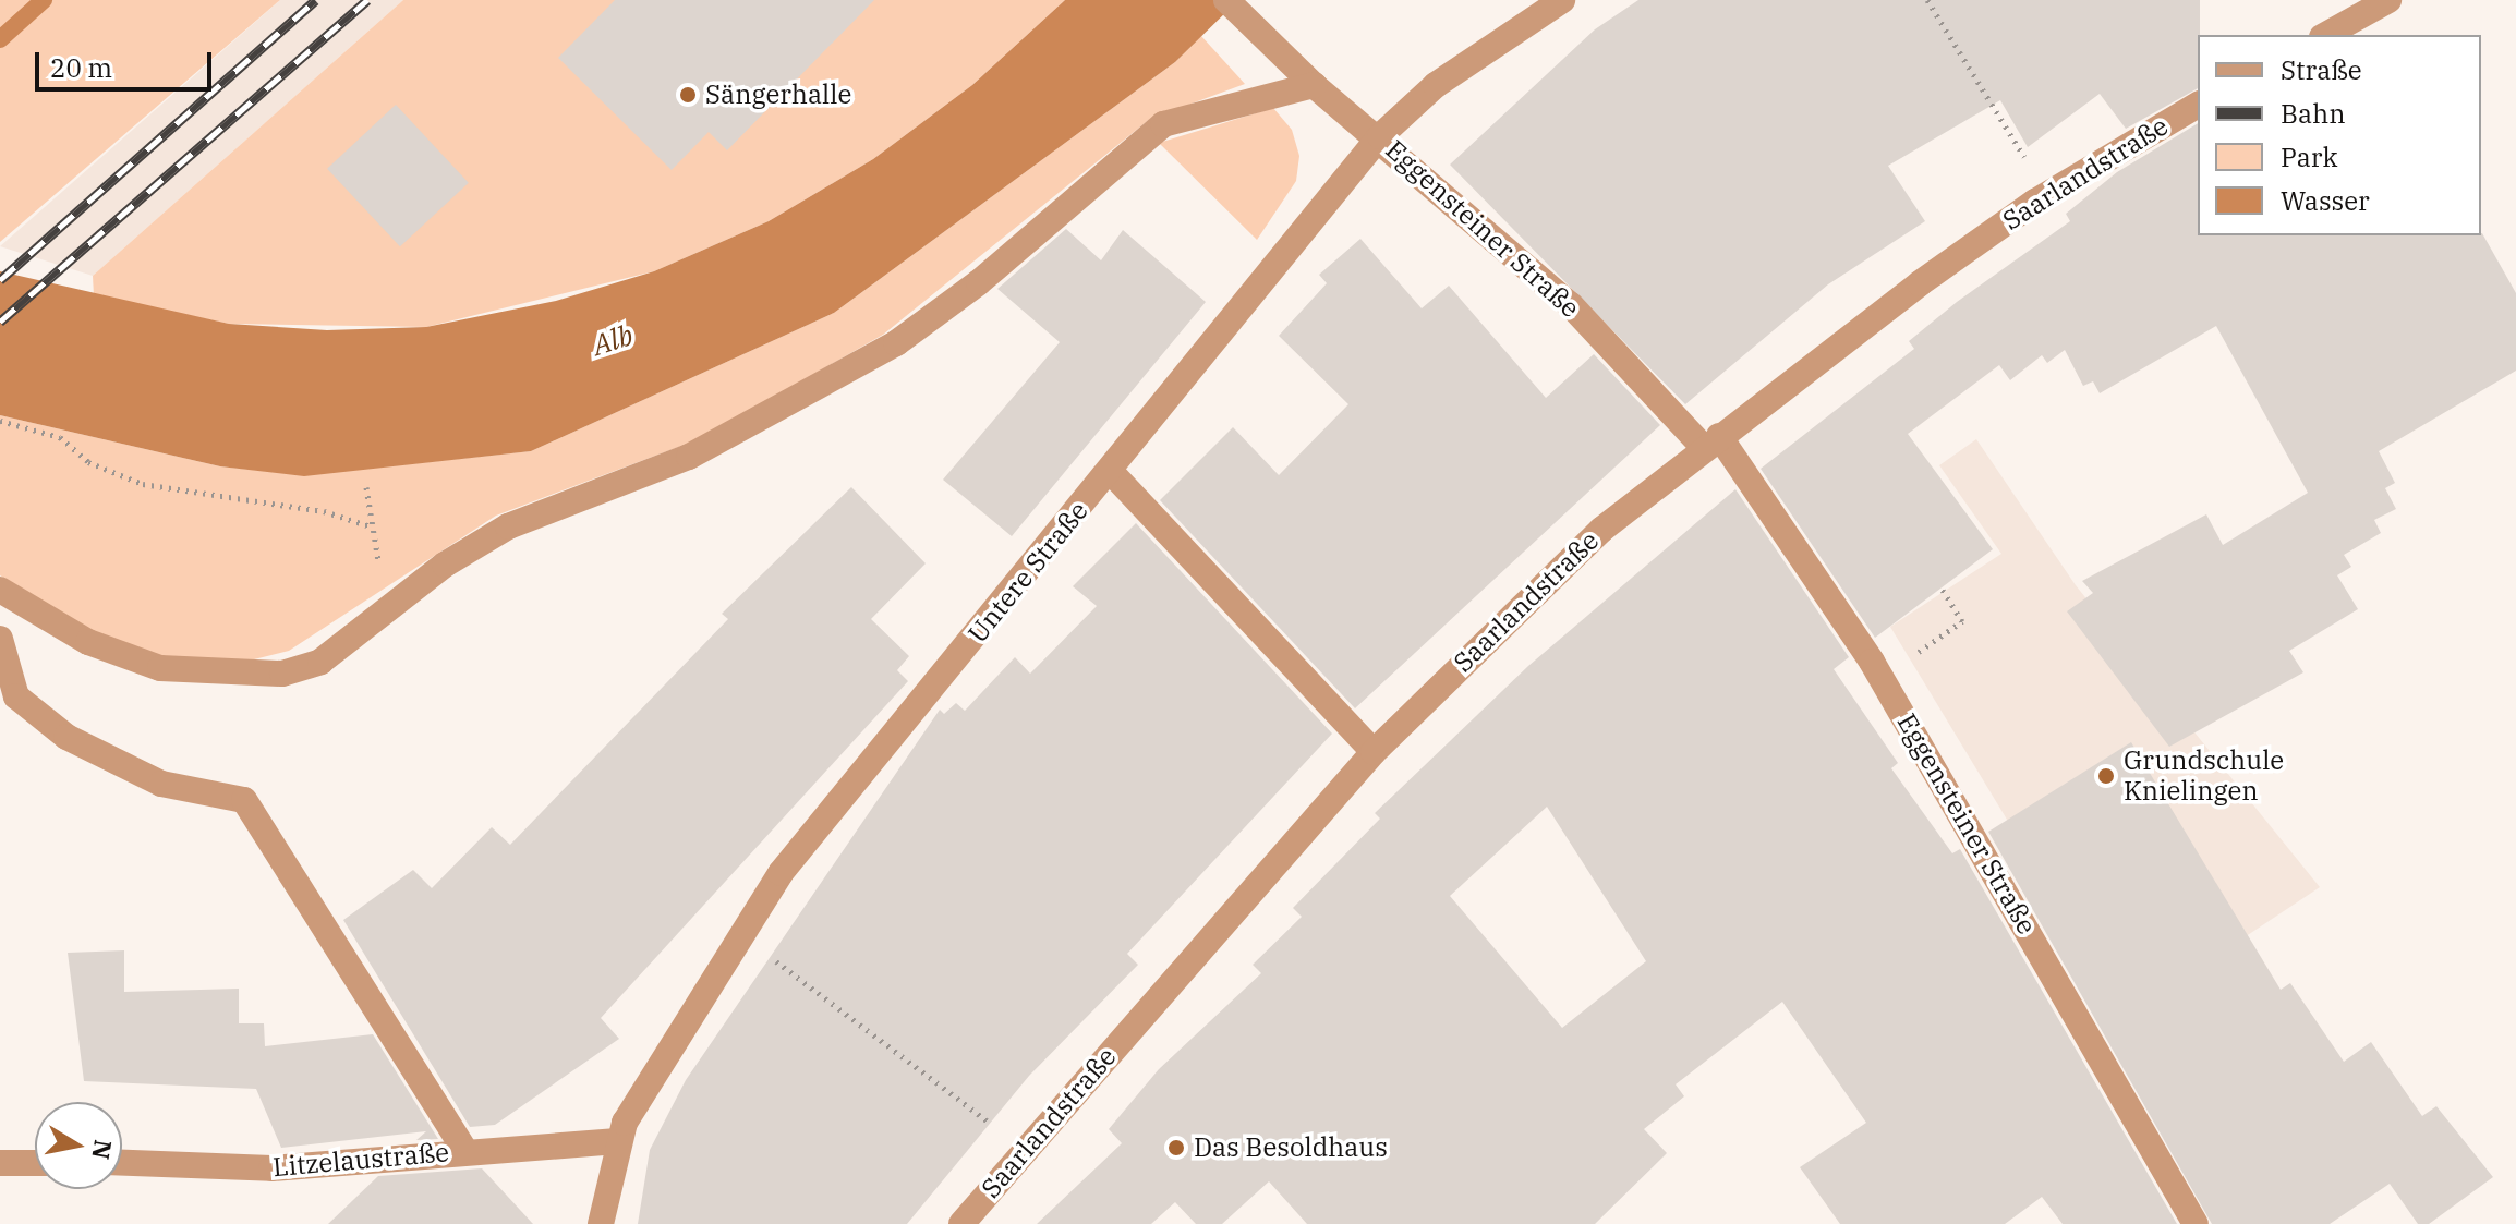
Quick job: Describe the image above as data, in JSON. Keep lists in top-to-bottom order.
{
  "streets": {
    "street": [
      "Saarlandstraße",
      "Eggensteiner Straße",
      "Untere Straße",
      "Litzelaustraße"
    ]
  },
  "crossings": [
    ["Saarlandstraße", "Eggensteiner Straße"],
    ["Eggensteiner Straße", "Untere Straße"],
    ["Untere Straße", "Litzelaustraße"]
  ],
  "water": ["Alb"],
  "places": ["Sängerhalle", "Grundschule Knielingen", "Das Besoldhaus"],
  "legend": [
    "Straße",
    "Bahn",
    "Park",
    "Wasser"
  ],
  "scale_bar": "20 m",
  "north": "right"
}
